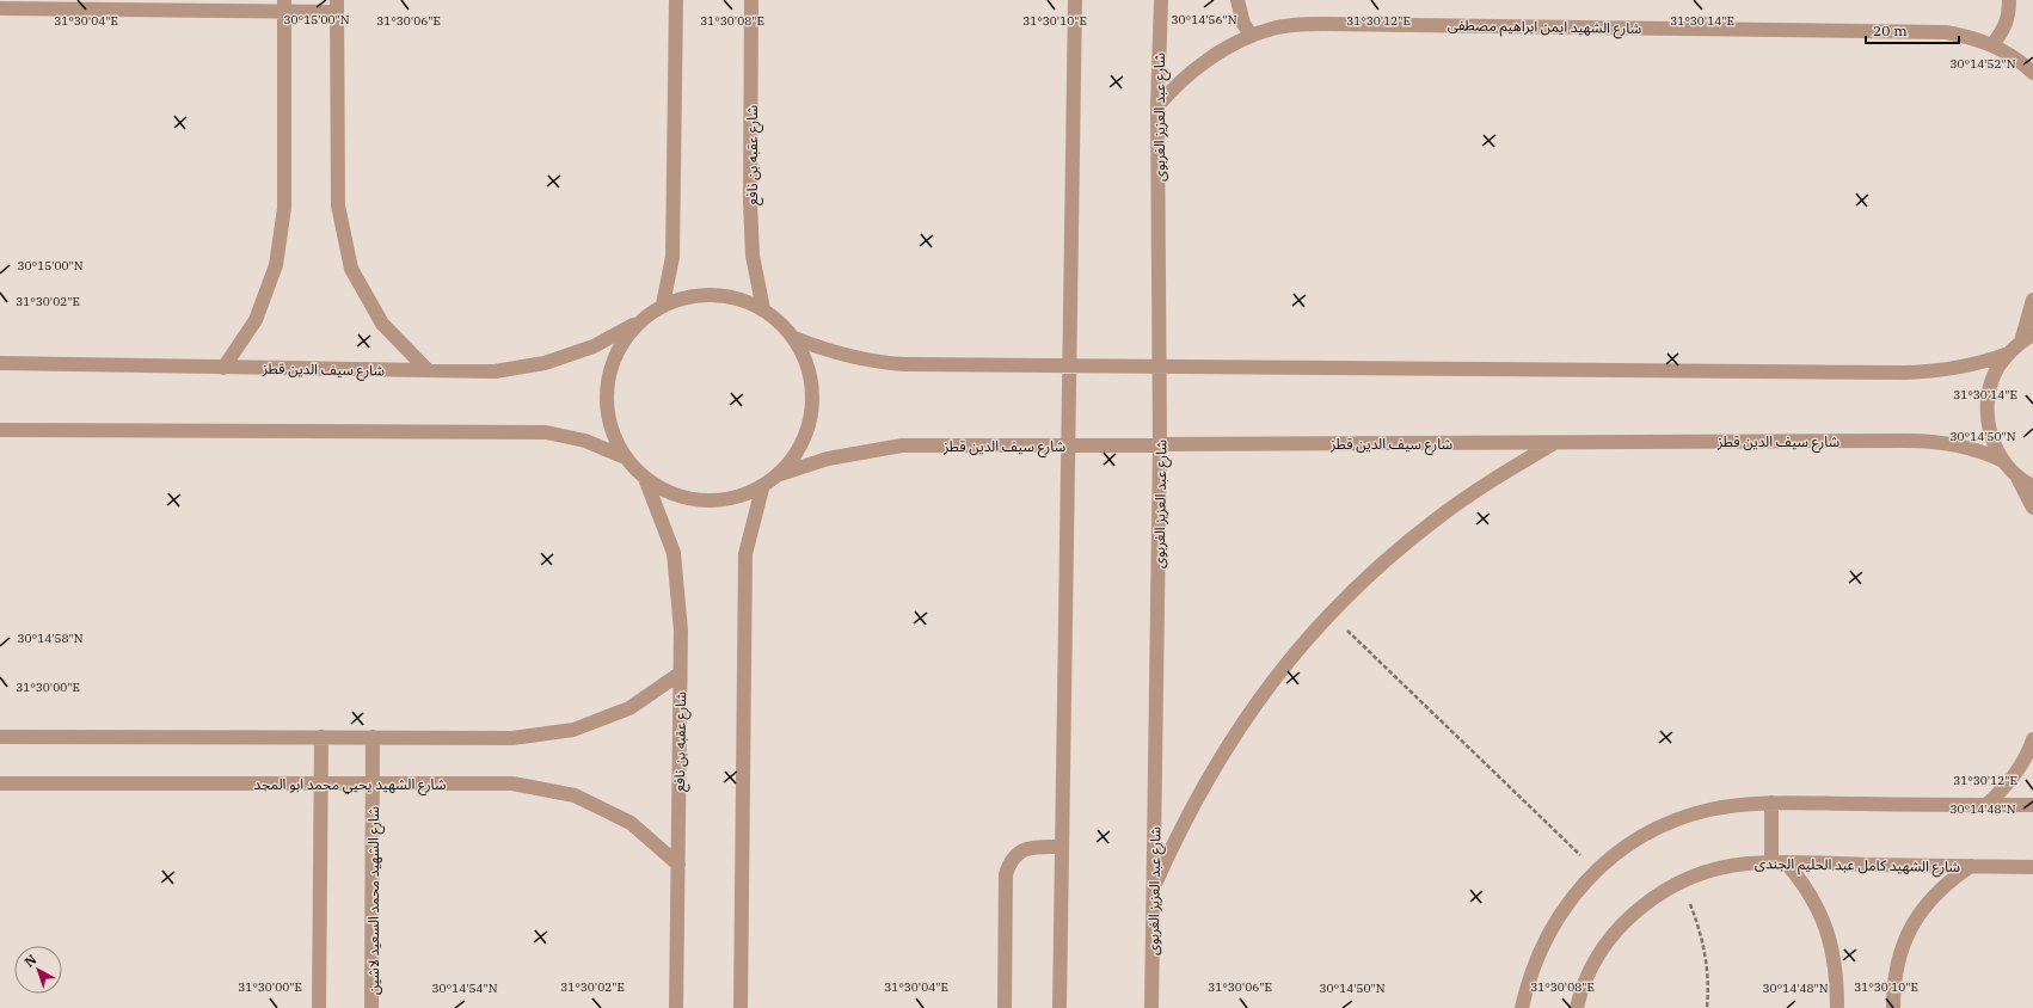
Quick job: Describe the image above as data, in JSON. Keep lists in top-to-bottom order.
{
  "streets": {
    "street": [
      "شارع الشهيد ايمن ابراهيم مصطفى",
      "شارع عبد العزيز الغربوى",
      "شارع عقبه بن نافع",
      "شارع سيف الدين قطز",
      "شارع الشهيد يحيي محمد ابو المجد",
      "شارع الشهيد كامل عبد الحليم الجندى",
      "شارع الشهيد محمد السعيد لاشين"
    ]
  },
  "crossings": [
    ["شارع الشهيد ايمن ابراهيم مصطفى", "شارع عبد العزيز الغربوى"],
    ["شارع عبد العزيز الغربوى", "شارع سيف الدين قطز"],
    ["شارع عقبه بن نافع", "شارع الشهيد يحيي محمد ابو المجد"],
    ["شارع الشهيد يحيي محمد ابو المجد", "شارع الشهيد محمد السعيد لاشين"]
  ],
  "scale_bar": "20 m",
  "north": "top left",
  "coordinates": [
    "30°15'00\"N",
    "30°14'56\"N",
    "31°30'04\"E",
    "31°30'06\"E",
    "31°30'08\"E",
    "31°30'10\"E",
    "31°30'12\"E",
    "31°30'14\"E",
    "30°14'52\"N",
    "31°30'02\"E",
    "30°14'50\"N",
    "30°14'58\"N",
    "31°30'00\"E",
    "30°14'48\"N",
    "30°14'54\"N"
  ]
}
